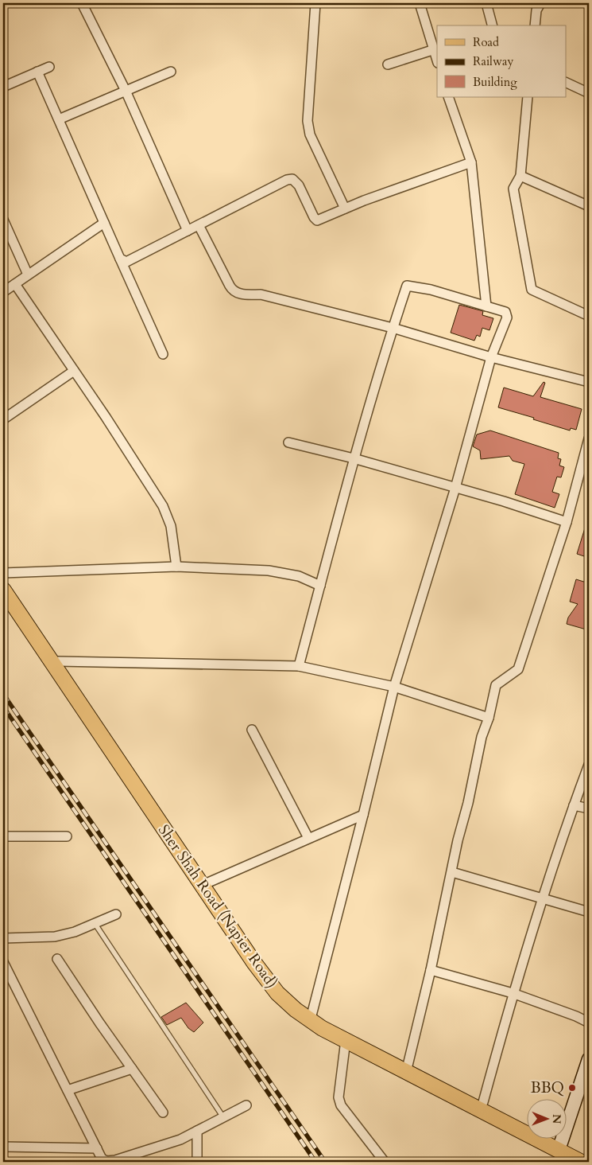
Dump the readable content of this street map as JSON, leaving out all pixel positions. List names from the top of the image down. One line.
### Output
{"streets":{"main road":["Sher Shah Road (Napier Road)"]},"places":["BBQ"],"legend":["Road","Railway","Building"],"north":"right"}
